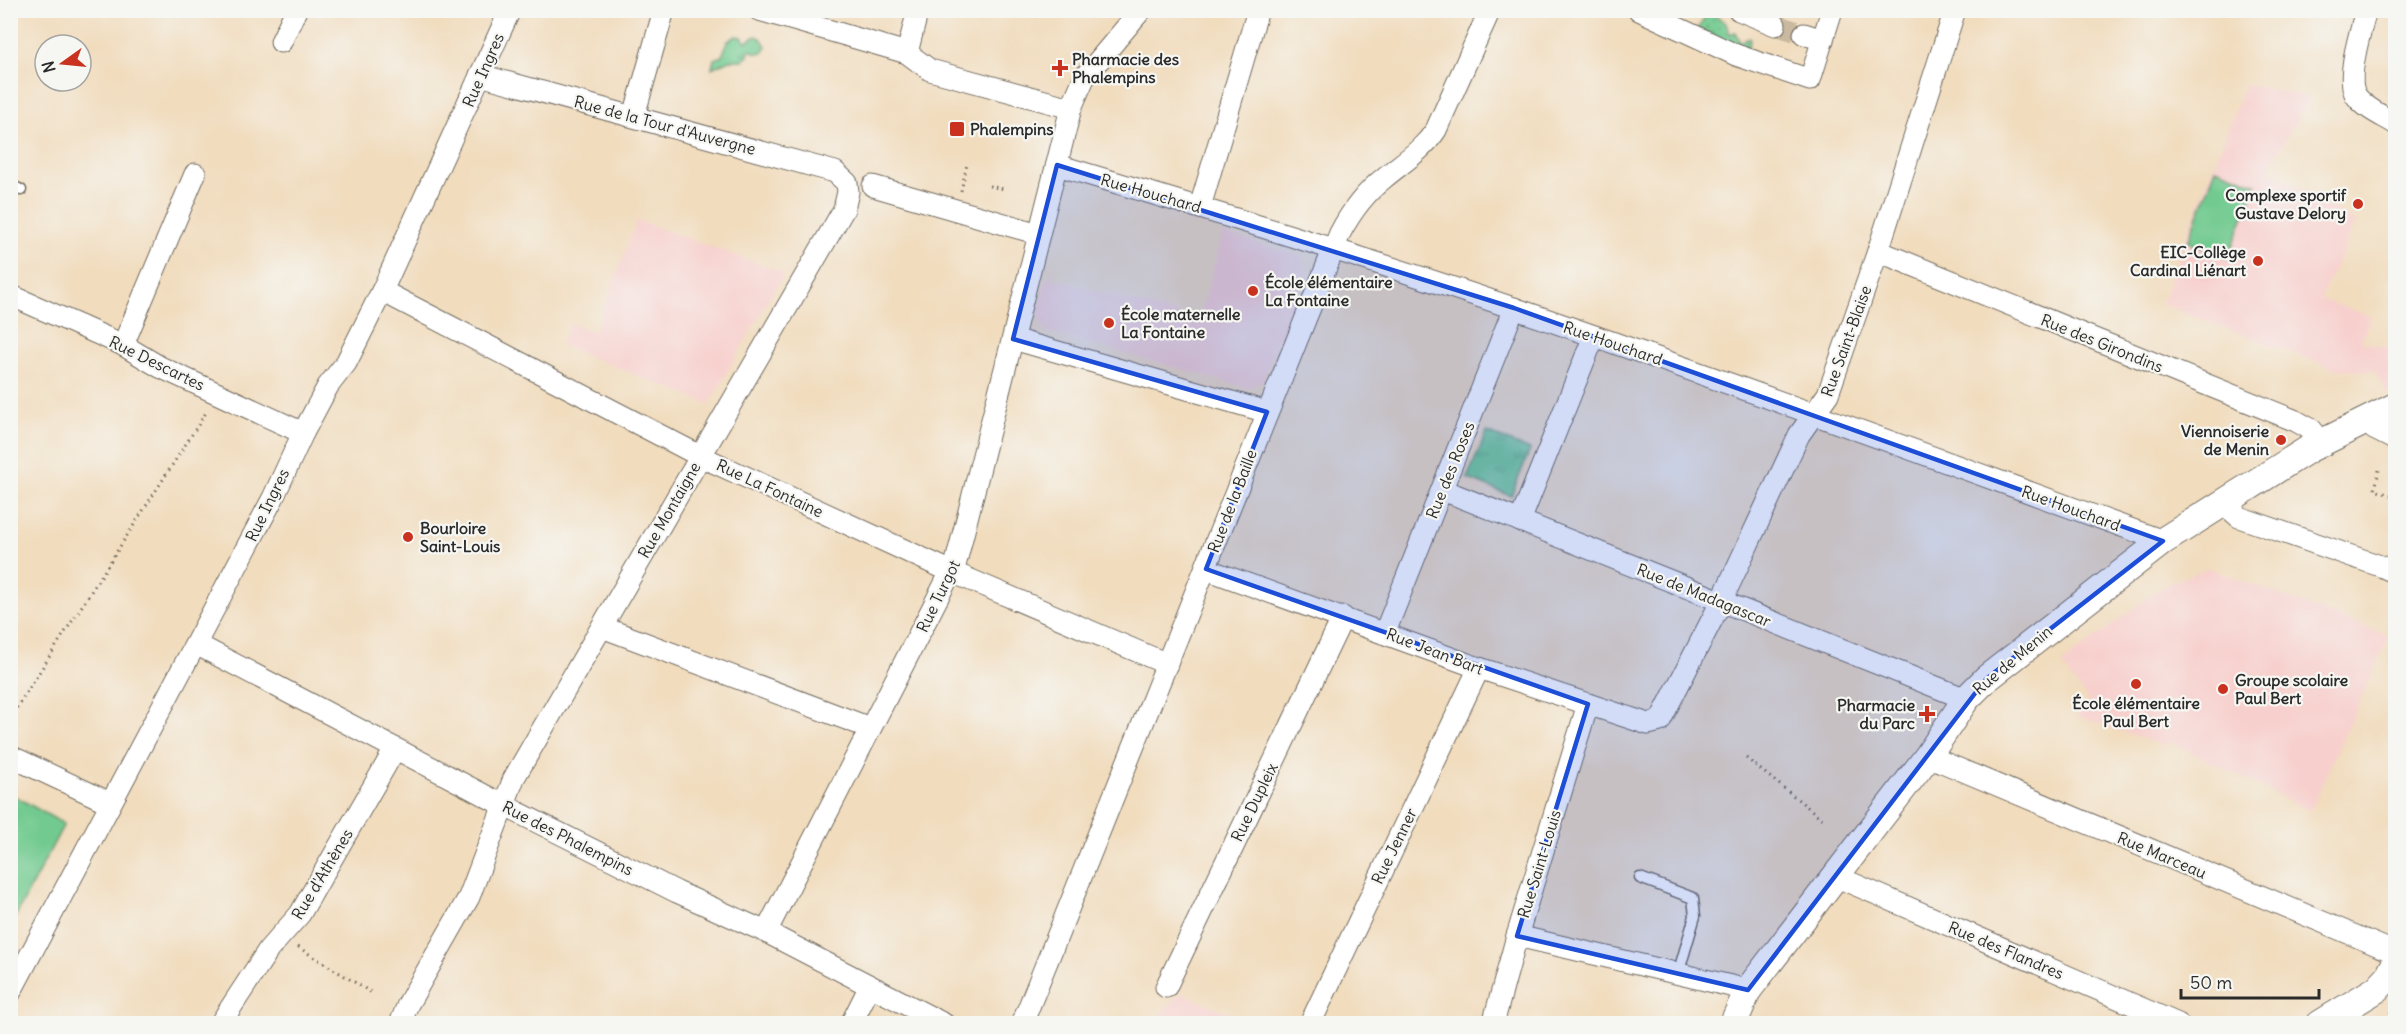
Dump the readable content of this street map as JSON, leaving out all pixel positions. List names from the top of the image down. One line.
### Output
{"streets":{"street":["Rue Ingres","Rue de la Tour d'Auvergne","Rue Houchard","Rue Saint-Blaise","Rue des Girondins","Rue Descartes","Rue des Roses","Rue La Fontaine","Rue de la Baille","Rue Montaigne","Rue de Madagascar","Rue Turgot","Rue Jean Bart","Rue de Menin","Rue Dupleix","Rue des Phalempins","Rue Jenner","Rue Marceau","Rue Saint-Louis","Rue d'Athènes","Rue des Flandres"]},"crossings":[["Rue Ingres","Rue de la Tour d'Auvergne"],["Rue Ingres","Rue Descartes"],["Rue Ingres","Rue La Fontaine"],["Rue Ingres","Rue des Phalempins"],["Rue de la Tour d'Auvergne","Rue Montaigne"],["Rue Houchard","Rue Saint-Blaise"],["Rue Houchard","Rue des Roses"],["Rue Houchard","Rue de la Baille"],["Rue Houchard","Rue Turgot"],["Rue Houchard","Rue de Menin"],["Rue Saint-Blaise","Rue des Girondins"],["Rue Saint-Blaise","Rue de Madagascar"],["Rue Saint-Blaise","Rue Jean Bart"],["Rue des Girondins","Rue de Menin"],["Rue des Roses","Rue de Madagascar"],["Rue des Roses","Rue Jean Bart"],["Rue La Fontaine","Rue de la Baille"],["Rue La Fontaine","Rue Montaigne"],["Rue La Fontaine","Rue Turgot"],["Rue de la Baille","Rue Jean Bart"],["Rue Montaigne","Rue des Phalempins"],["Rue de Madagascar","Rue de Menin"],["Rue Turgot","Rue des Phalempins"],["Rue Jean Bart","Rue Dupleix"],["Rue Jean Bart","Rue Jenner"],["Rue Jean Bart","Rue Saint-Louis"],["Rue de Menin","Rue Marceau"],["Rue de Menin","Rue des Flandres"],["Rue des Phalempins","Rue d'Athènes"]],"places":{"health":["Pharmacie des Phalempins","Pharmacie du Parc"],"transit":["Phalempins"],"other":["Complexe sportif Gustave Delory","EIC-Collège Cardinal Liénart","École élémentaire La Fontaine","École maternelle La Fontaine","Viennoiserie de Menin","Bourloire Saint-Louis","École élémentaire Paul Bert","Groupe scolaire Paul Bert"]},"scale_bar":"50 m","north":"left"}
